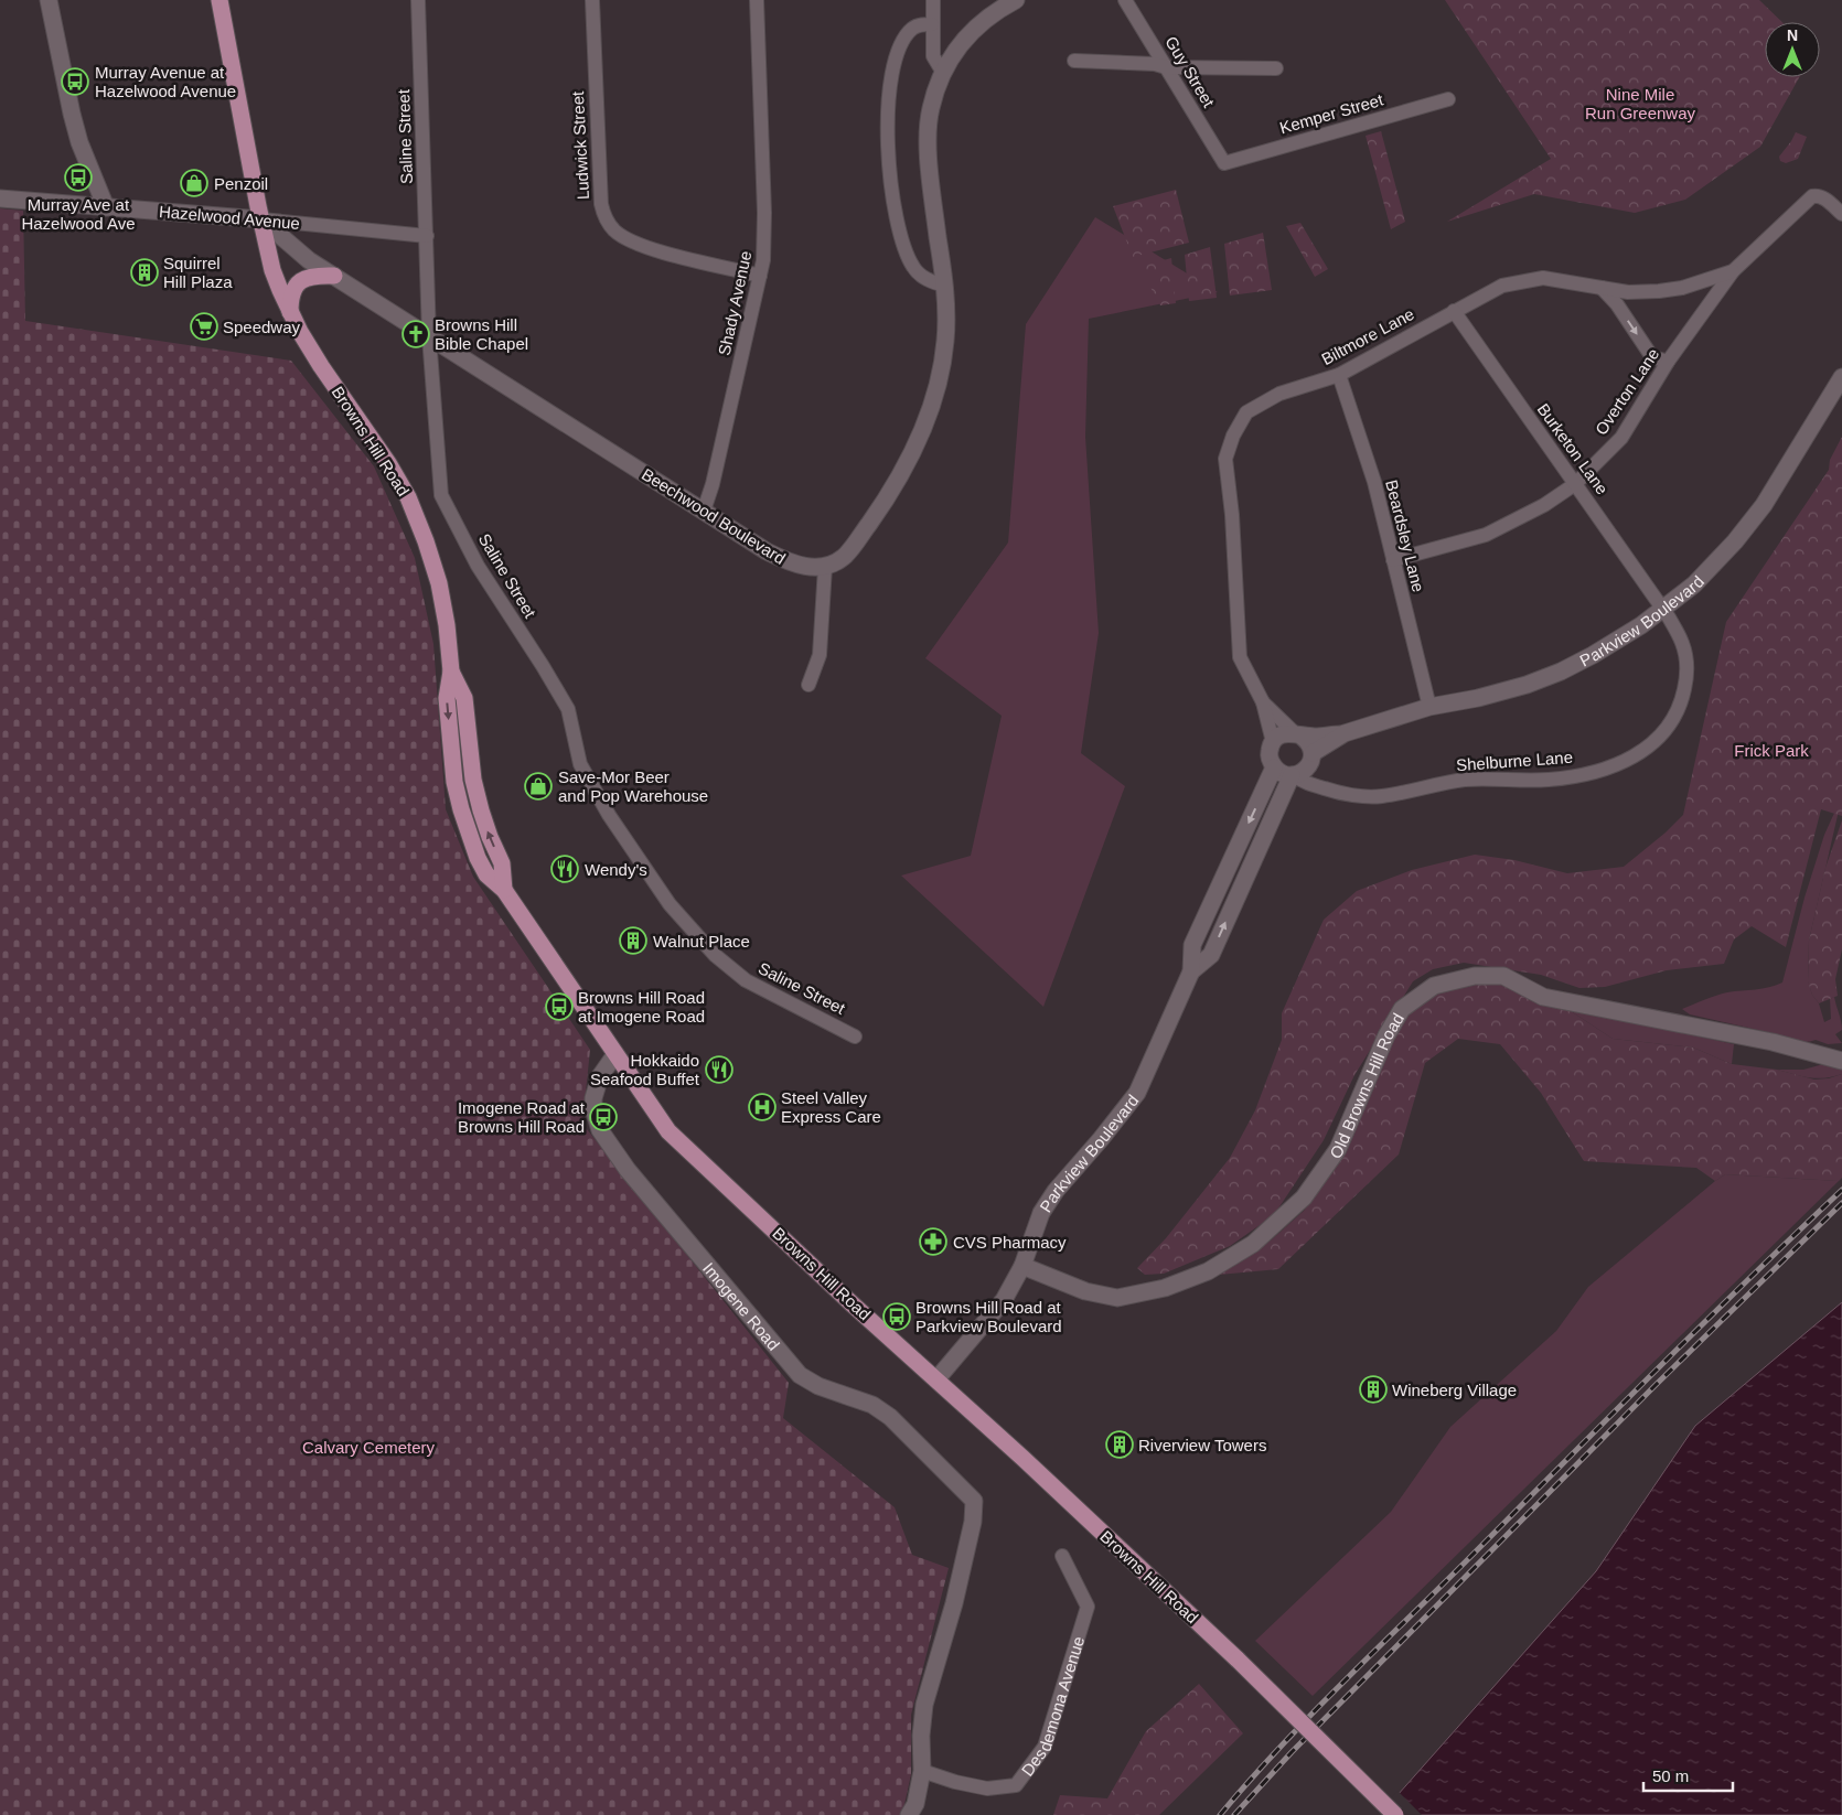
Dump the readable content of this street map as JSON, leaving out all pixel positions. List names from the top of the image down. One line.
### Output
{"streets":{"main road":["Browns Hill Road"],"street":["Guy Street","Kemper Street","Saline Street","Ludwick Street","Hazelwood Avenue","Shady Avenue","Biltmore Lane","Overton Lane","Burketon Lane","Beechwood Boulevard","Beardsley Lane","Parkview Boulevard","Shelburne Lane","Old Browns Hill Road","Imogene Road","Desdemona Avenue"]},"crossings":[["Guy Street","Kemper Street"],["Saline Street","Hazelwood Avenue"],["Saline Street","Beechwood Boulevard"],["Ludwick Street","Shady Avenue"],["Hazelwood Avenue","Browns Hill Road"],["Hazelwood Avenue","Beechwood Boulevard"],["Shady Avenue","Beechwood Boulevard"],["Biltmore Lane","Overton Lane"],["Biltmore Lane","Burketon Lane"],["Biltmore Lane","Beardsley Lane"],["Overton Lane","Burketon Lane"],["Overton Lane","Beardsley Lane"],["Browns Hill Road","Beechwood Boulevard"],["Browns Hill Road","Parkview Boulevard"],["Browns Hill Road","Imogene Road"],["Burketon Lane","Parkview Boulevard"],["Burketon Lane","Shelburne Lane"],["Beardsley Lane","Parkview Boulevard"],["Parkview Boulevard","Shelburne Lane"],["Parkview Boulevard","Old Browns Hill Road"],["Imogene Road","Desdemona Avenue"]],"parks":["Nine Mile Run Greenway","Frick Park","Calvary Cemetery"],"places":{"bus stop":["Murray Avenue at Hazelwood Avenue","Murray Ave at Hazelwood Ave","Browns Hill Road at Imogene Road","Imogene Road at Browns Hill Road","Browns Hill Road at Parkview Boulevard"],"shop":["Penzoil","Save-Mor Beer and Pop Warehouse"],"building":["Squirrel Hill Plaza","Walnut Place","Wineberg Village","Riverview Towers"],"supermarket":["Speedway"],"church":["Browns Hill Bible Chapel"],"restaurant":["Wendy's","Hokkaido Seafood Buffet"],"hospital":["Steel Valley Express Care"],"pharmacy":["CVS Pharmacy"]},"scale_bar":"50 m","north":"top"}
